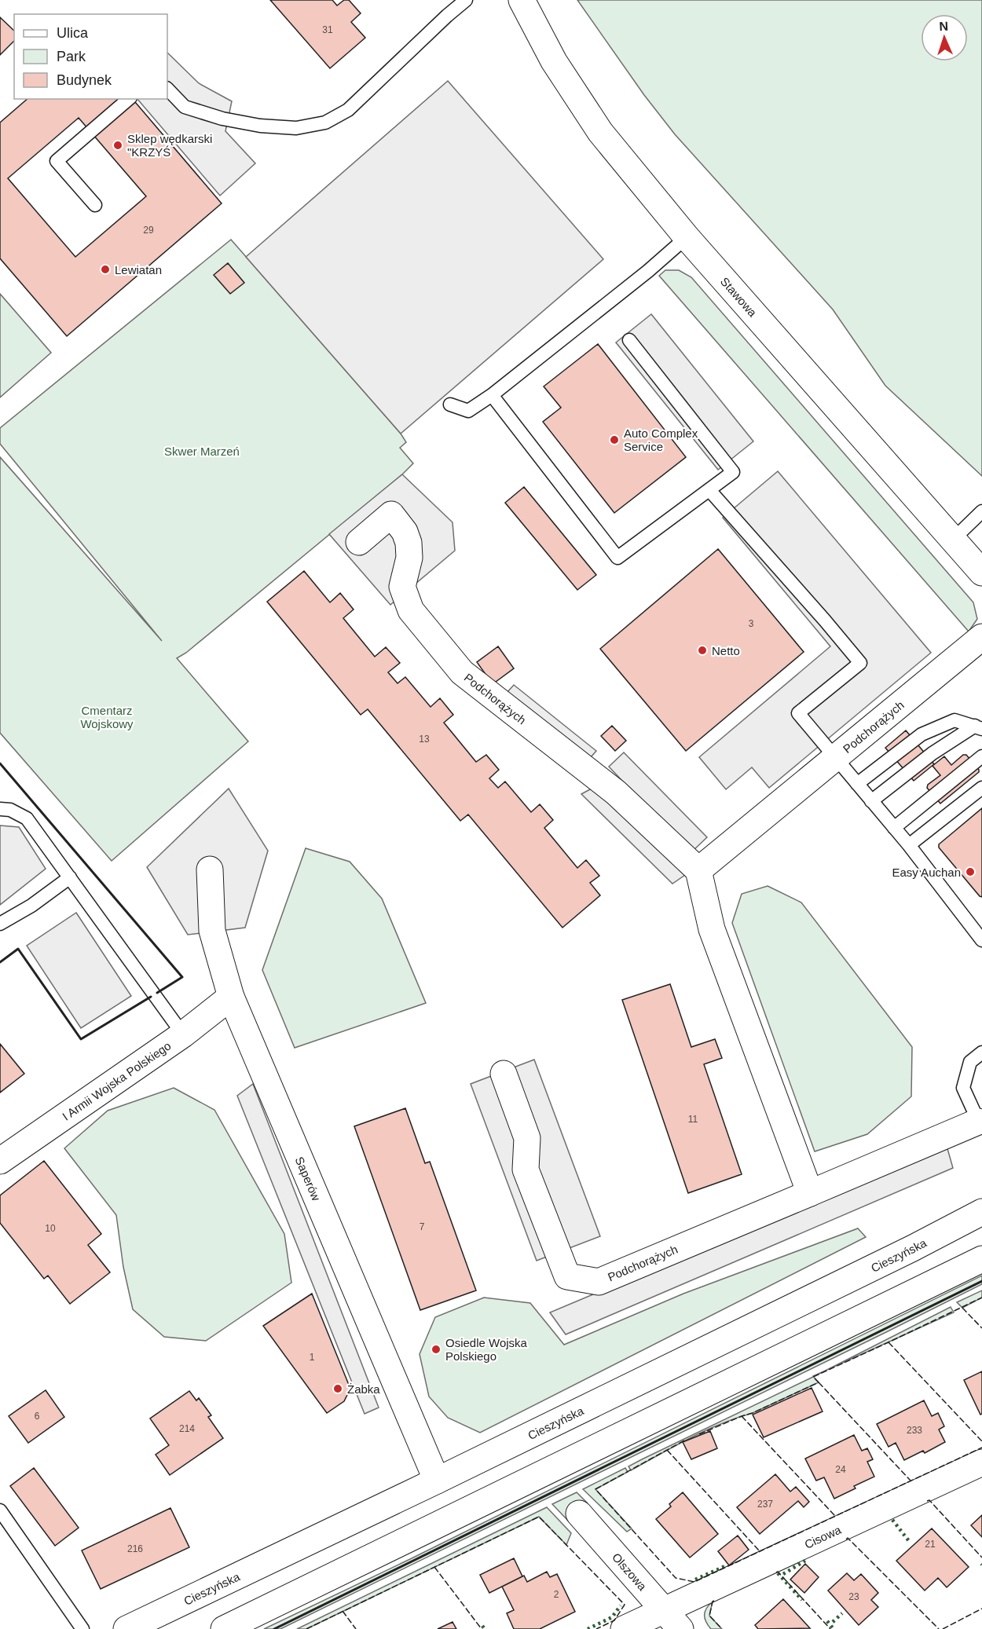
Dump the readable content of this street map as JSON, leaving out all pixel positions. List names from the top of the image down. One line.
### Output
{"streets":{"street":["Stawowa","Podchorążych","I Armii Wojska Polskiego","Saperów","Cieszyńska","Cisowa","Olszowa"]},"crossings":[["I Armii Wojska Polskiego","Saperów"],["Saperów","Cieszyńska"],["Cisowa","Olszowa"]],"parks":["Skwer Marzeń","Cmentarz Wojskowy"],"places":["Sklep wędkarski \"KRZYŚ","Lewiatan","Auto Complex Service","Netto","Easy Auchan","Osiedle Wojska Polskiego","Żabka"],"house_numbers":["31","29","3","13","11","7","10","1","6","214","233","24","237","21","216","2","23"],"legend":["Ulica","Park","Budynek"],"north":"top"}
